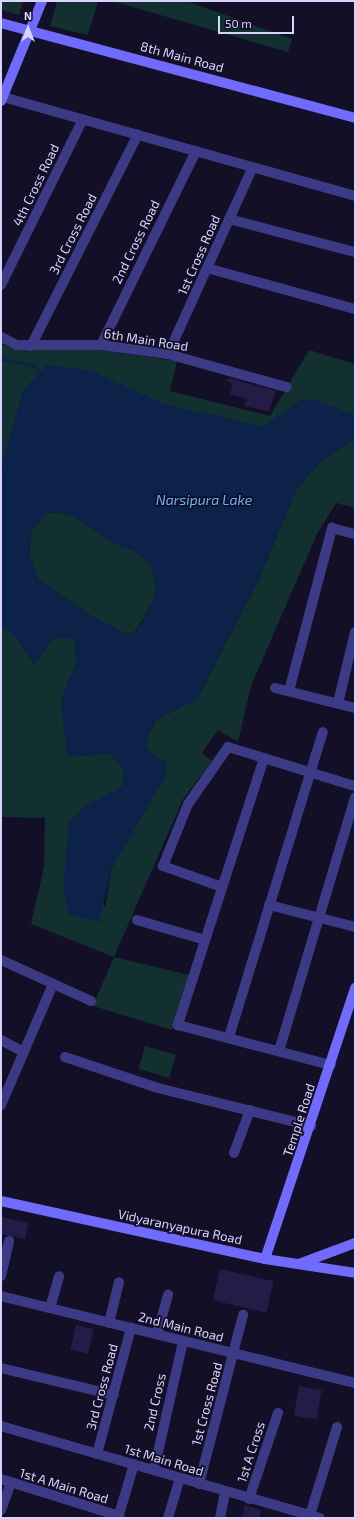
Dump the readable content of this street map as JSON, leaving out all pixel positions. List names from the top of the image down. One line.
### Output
{"streets":{"street":["8th Main Road","4th Cross Road","3rd Cross Road","2nd Cross Road","1st Cross Road","6th Main Road","Temple Road","Vidyaranyapura Road","2nd Main Road","2nd Cross","1st A Cross","1st Main Road","1st A Main Road"]},"crossings":[["3rd Cross Road","6th Main Road"],["3rd Cross Road","2nd Main Road"],["3rd Cross Road","1st Main Road"],["2nd Cross Road","6th Main Road"],["1st Cross Road","6th Main Road"],["1st Cross Road","2nd Main Road"],["1st Cross Road","1st Main Road"],["Temple Road","Vidyaranyapura Road"],["2nd Main Road","2nd Cross"],["2nd Cross","1st Main Road"],["1st A Cross","1st Main Road"]],"water":["Narsipura Lake"],"scale_bar":"50 m","north":"top"}
